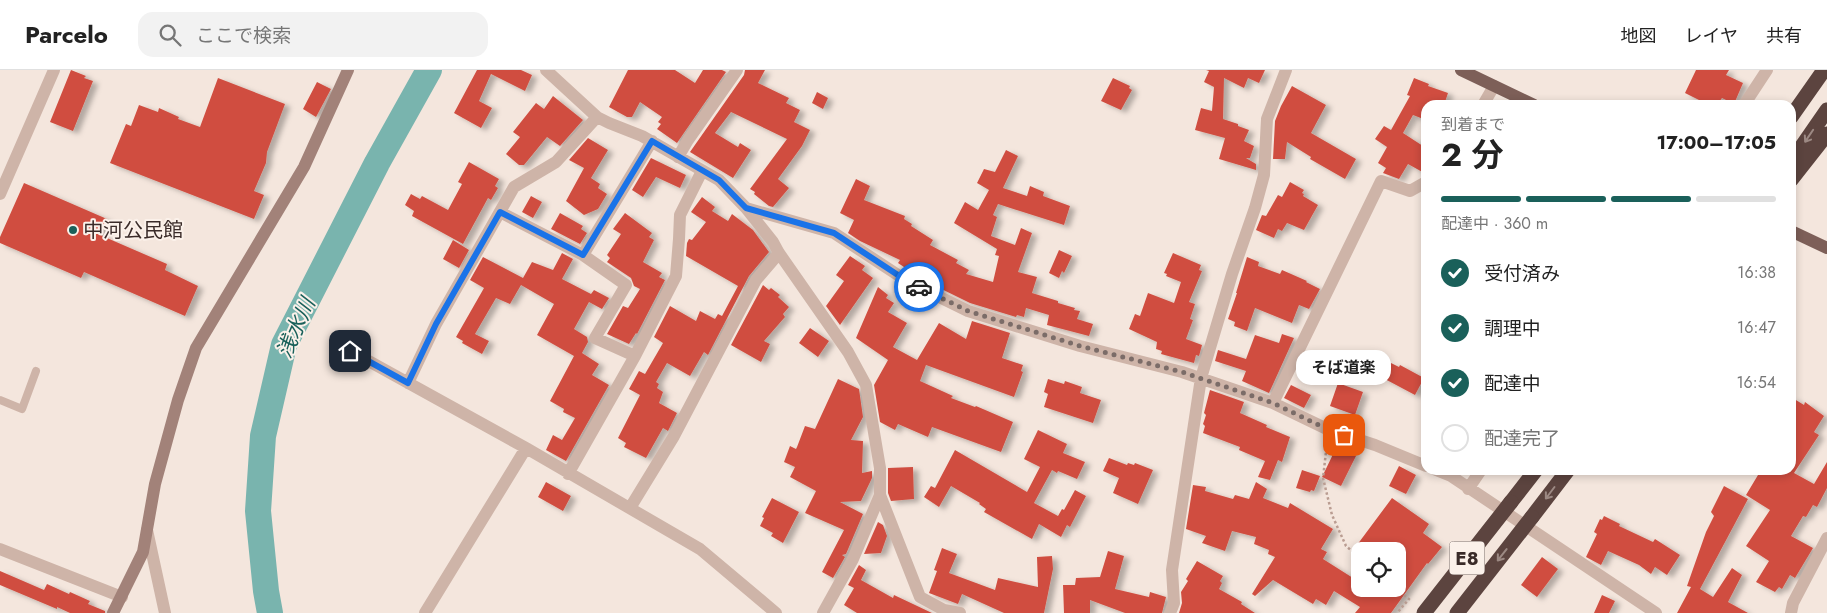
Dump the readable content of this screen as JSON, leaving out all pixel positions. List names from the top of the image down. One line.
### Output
{"streets":{"highway":["E8"]},"water":["浅水川"],"places":["中河公民館","そば道楽"],"page":{"header":"Parcelo","search":"ここで検索","nav":["地図","レイヤ","共有"],"heading":["2 分","到着まで","17:00–17:05"],"bar":"配達中 · 360 m","list":[["受付済み","16:38"],["調理中","16:47"],["配達中","16:54"],"配達完了"],"bubble":"そば道楽"}}
